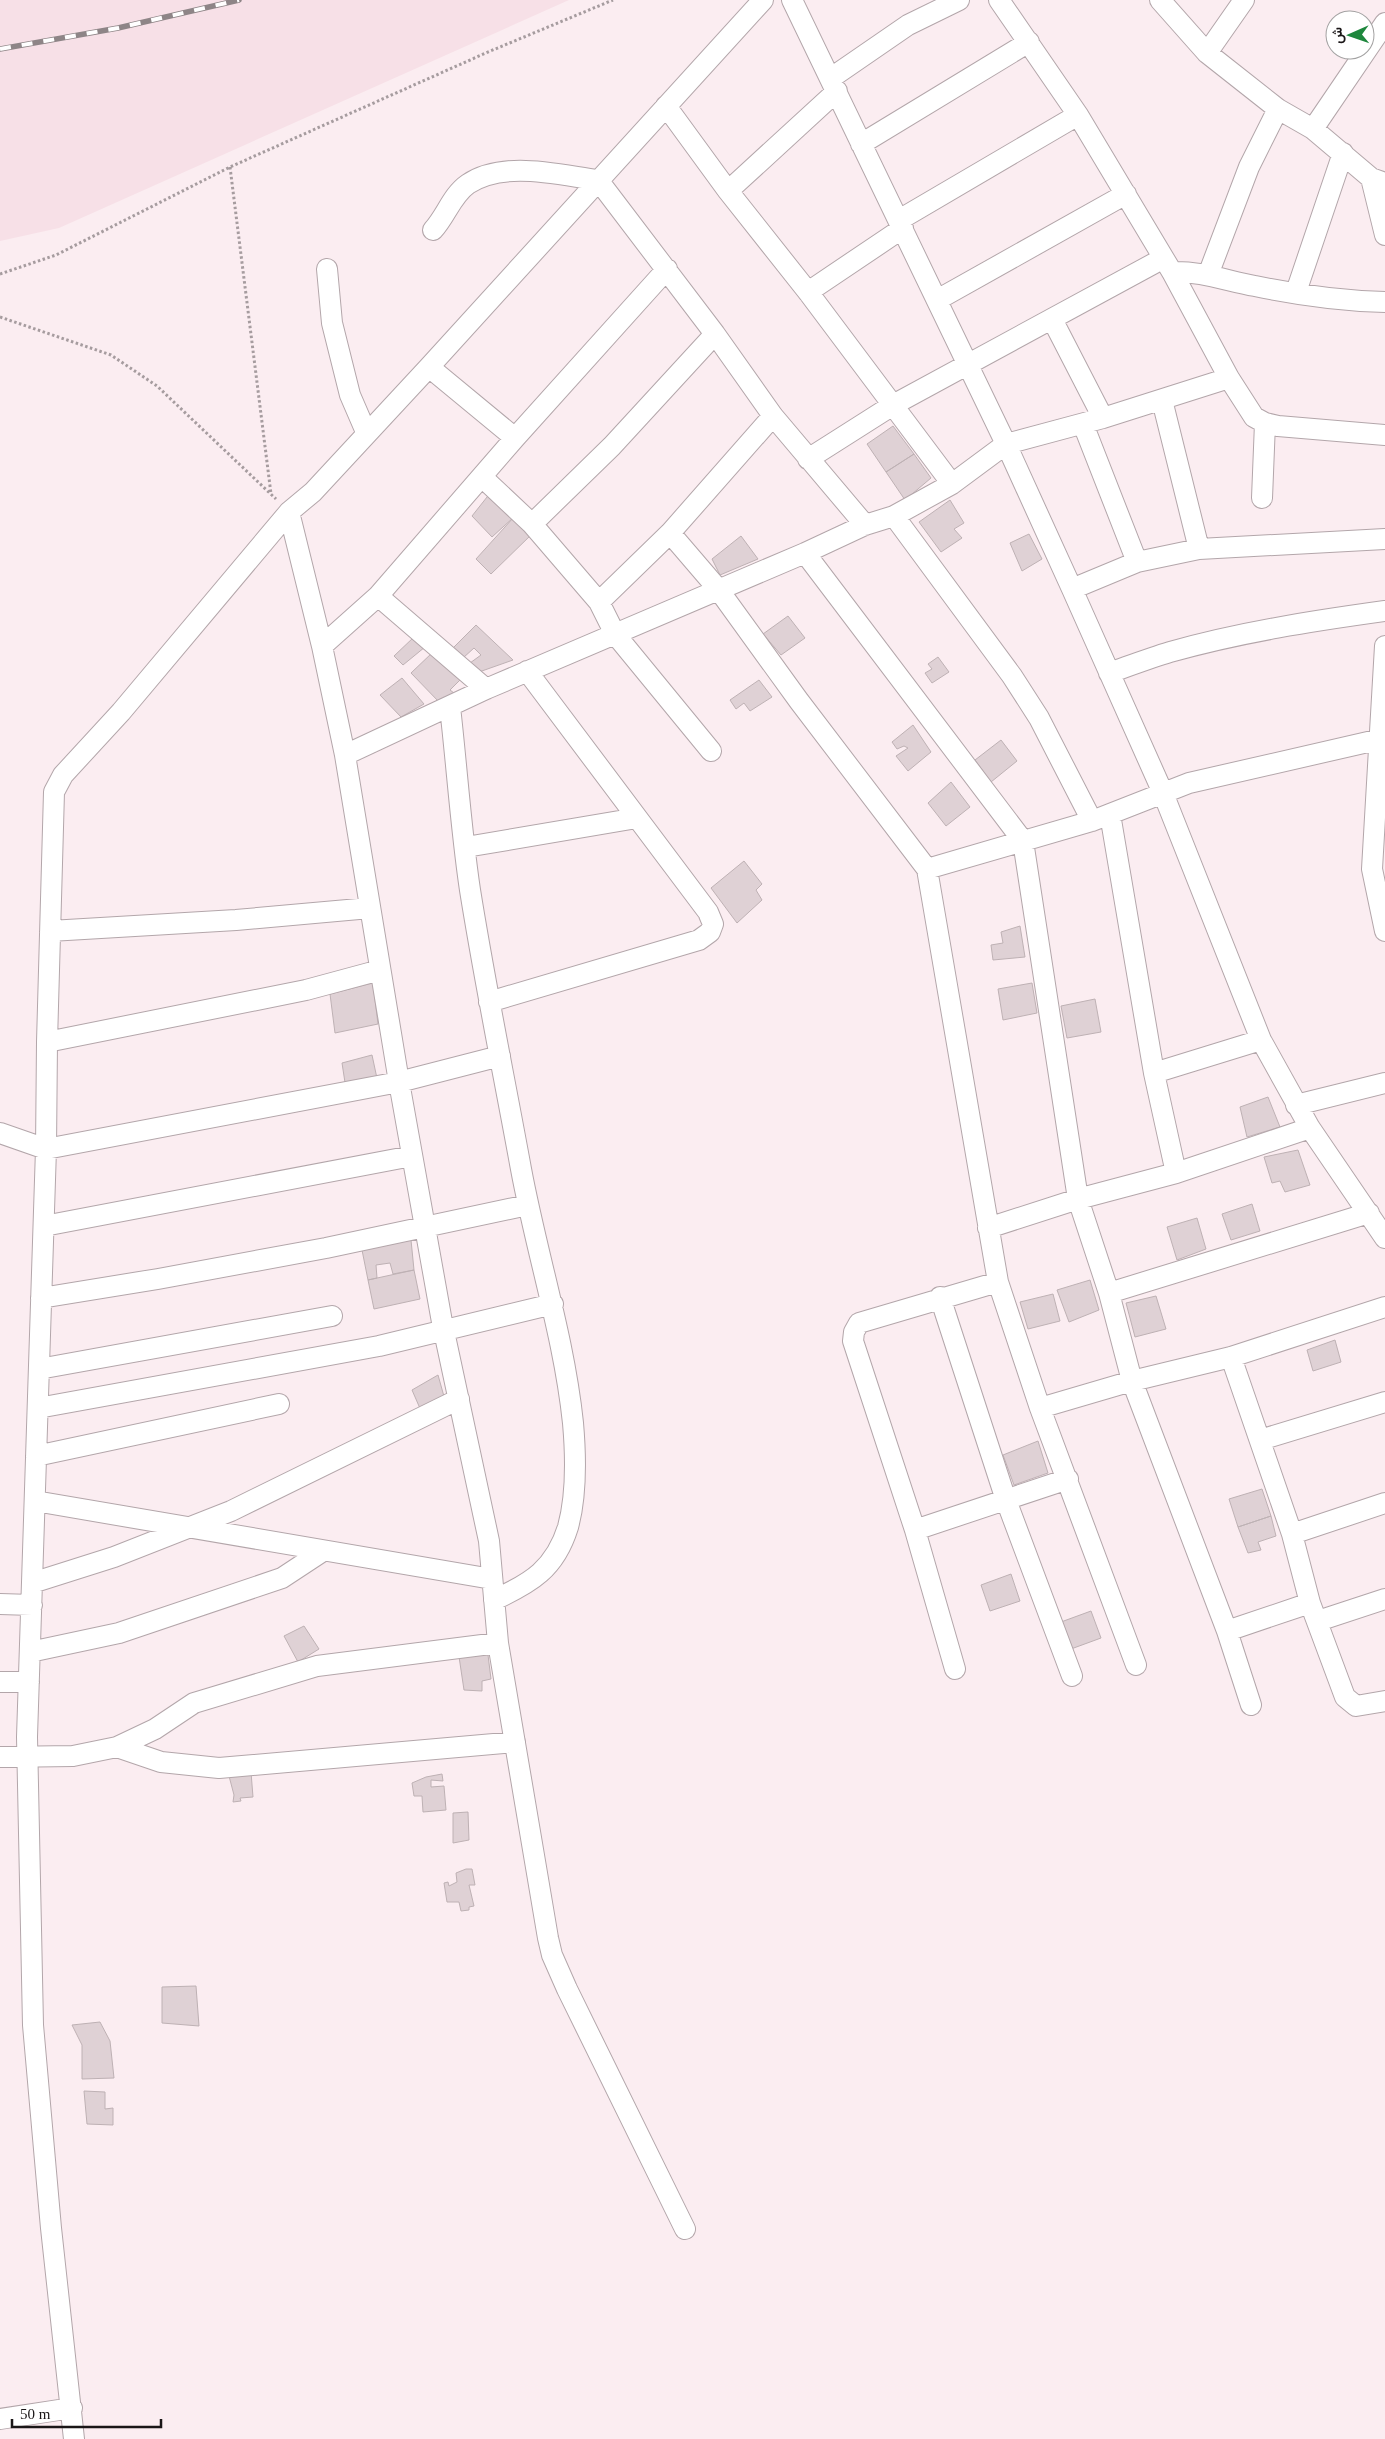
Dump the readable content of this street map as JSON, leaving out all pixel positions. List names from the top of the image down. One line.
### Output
{"scale_bar":"50 m","north":"left"}
